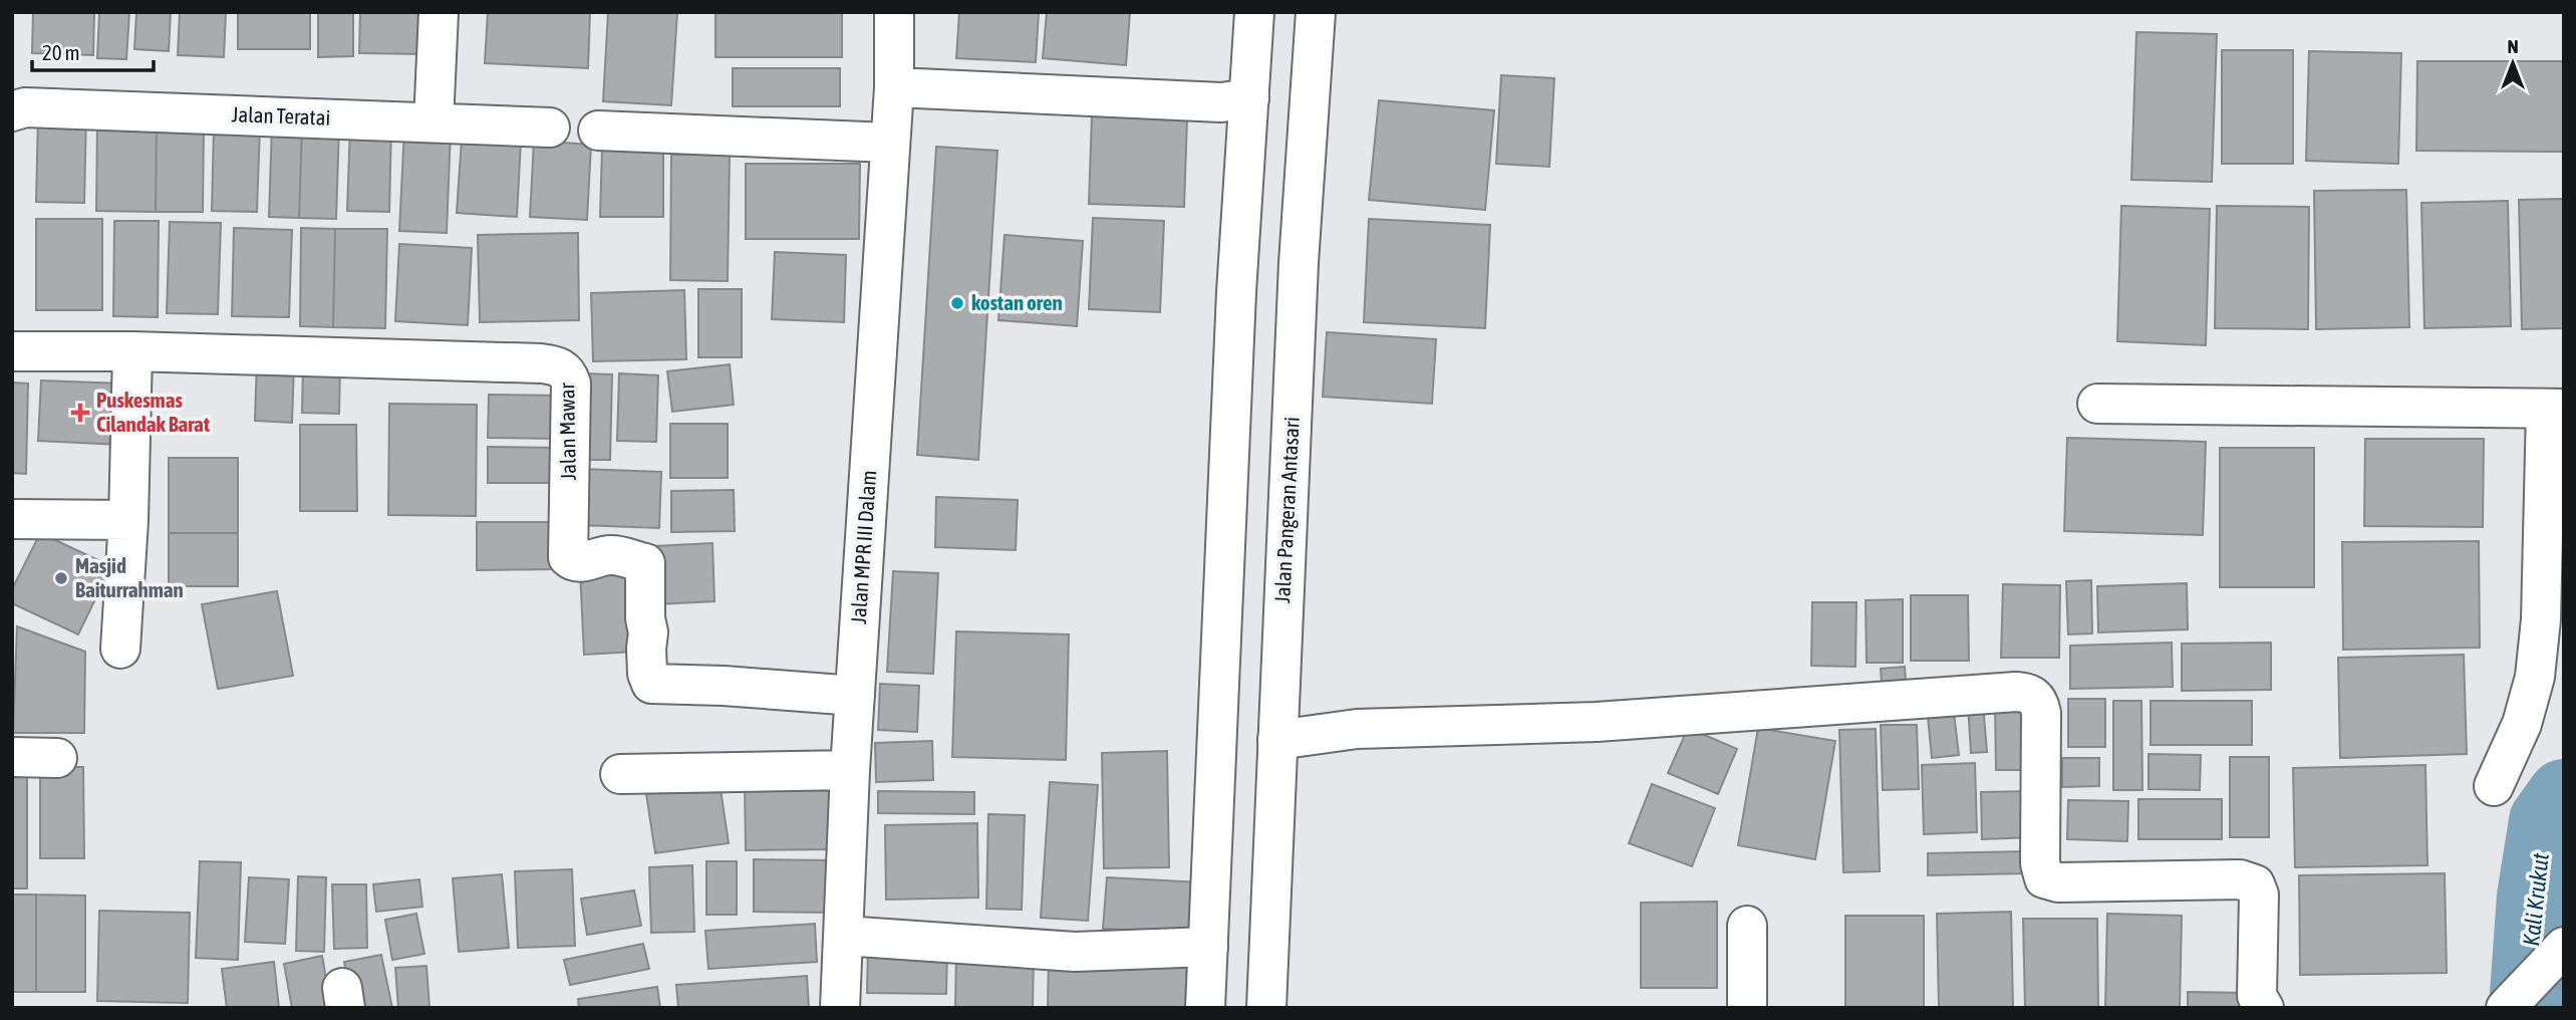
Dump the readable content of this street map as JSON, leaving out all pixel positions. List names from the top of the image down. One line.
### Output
{"streets":{"street":["Jalan Teratai","Jalan Mawar","Jalan Pangeran Antasari","Jalan MPR III Dalam"]},"crossings":[["Jalan Mawar","Jalan MPR III Dalam"]],"water":["Kali Krukut"],"places":{"other":["kostan oren","Masjid Baiturrahman"],"health":["Puskesmas Cilandak Barat"]},"scale_bar":"20 m","north":"top"}
